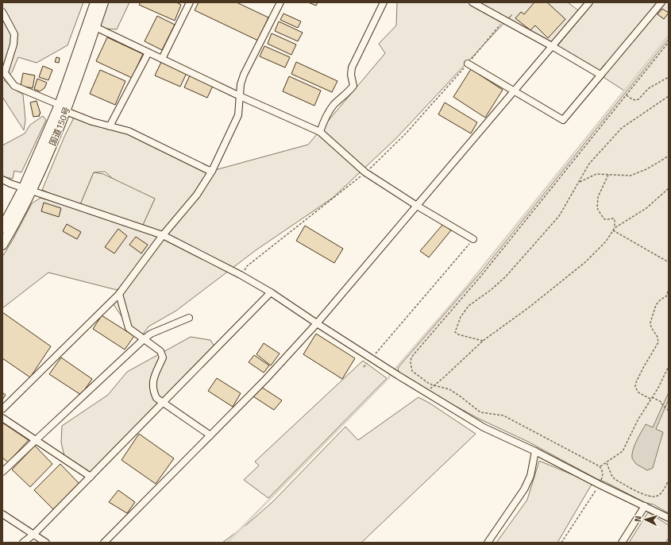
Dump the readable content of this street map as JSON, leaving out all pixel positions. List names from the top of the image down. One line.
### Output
{"streets":{"highway":["国道150号"]},"north":"left"}
